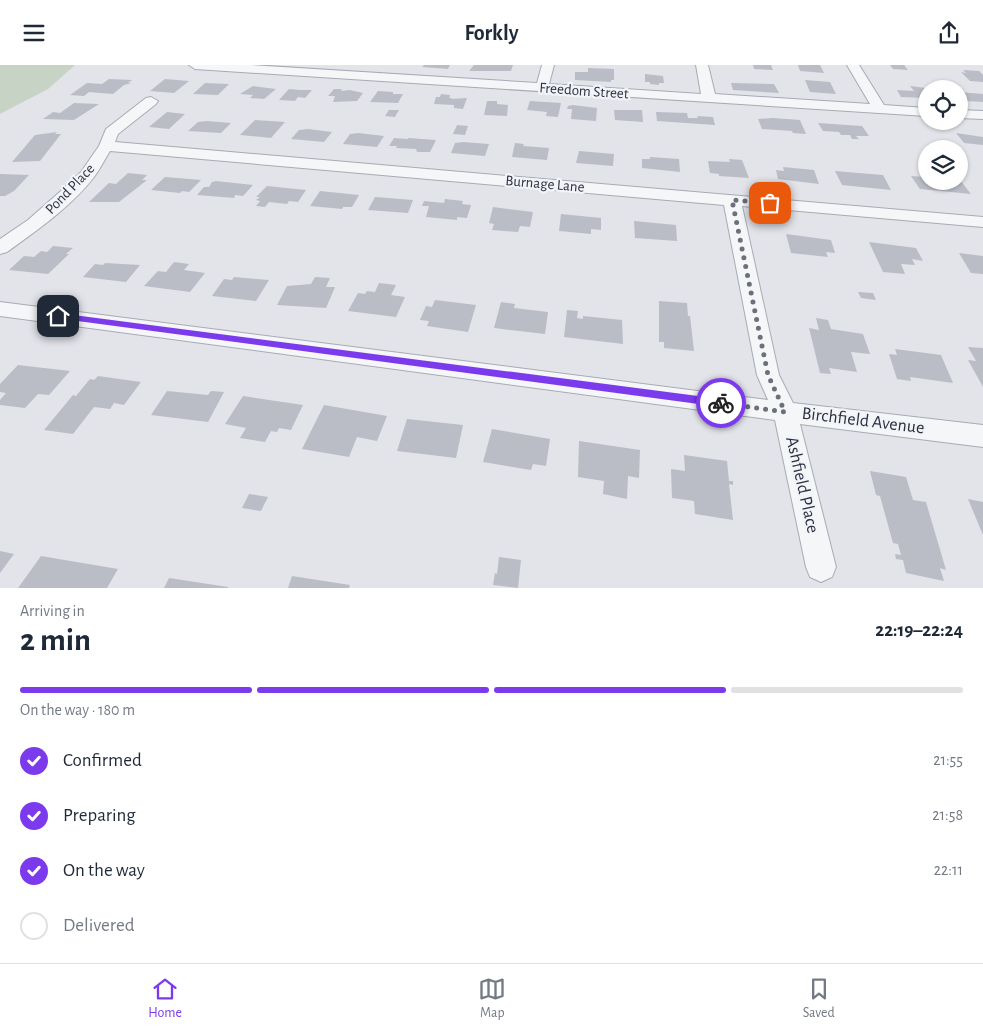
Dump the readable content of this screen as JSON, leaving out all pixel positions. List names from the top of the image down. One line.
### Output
{"streets":{"street":["Freedom Street","Burnage Lane","Pond Place","Birchfield Avenue","Ashfield Place"]},"crossings":[["Burnage Lane","Pond Place"],["Burnage Lane","Ashfield Place"],["Birchfield Avenue","Ashfield Place"]],"page":{"header":"Forkly","heading":["2 min","Arriving in","22:19–22:24"],"bar":"On the way · 180 m","list":[["Confirmed","21:55"],["Preparing","21:58"],["On the way","22:11"],"Delivered"],"tabs":["Home","Map","Saved"]}}
